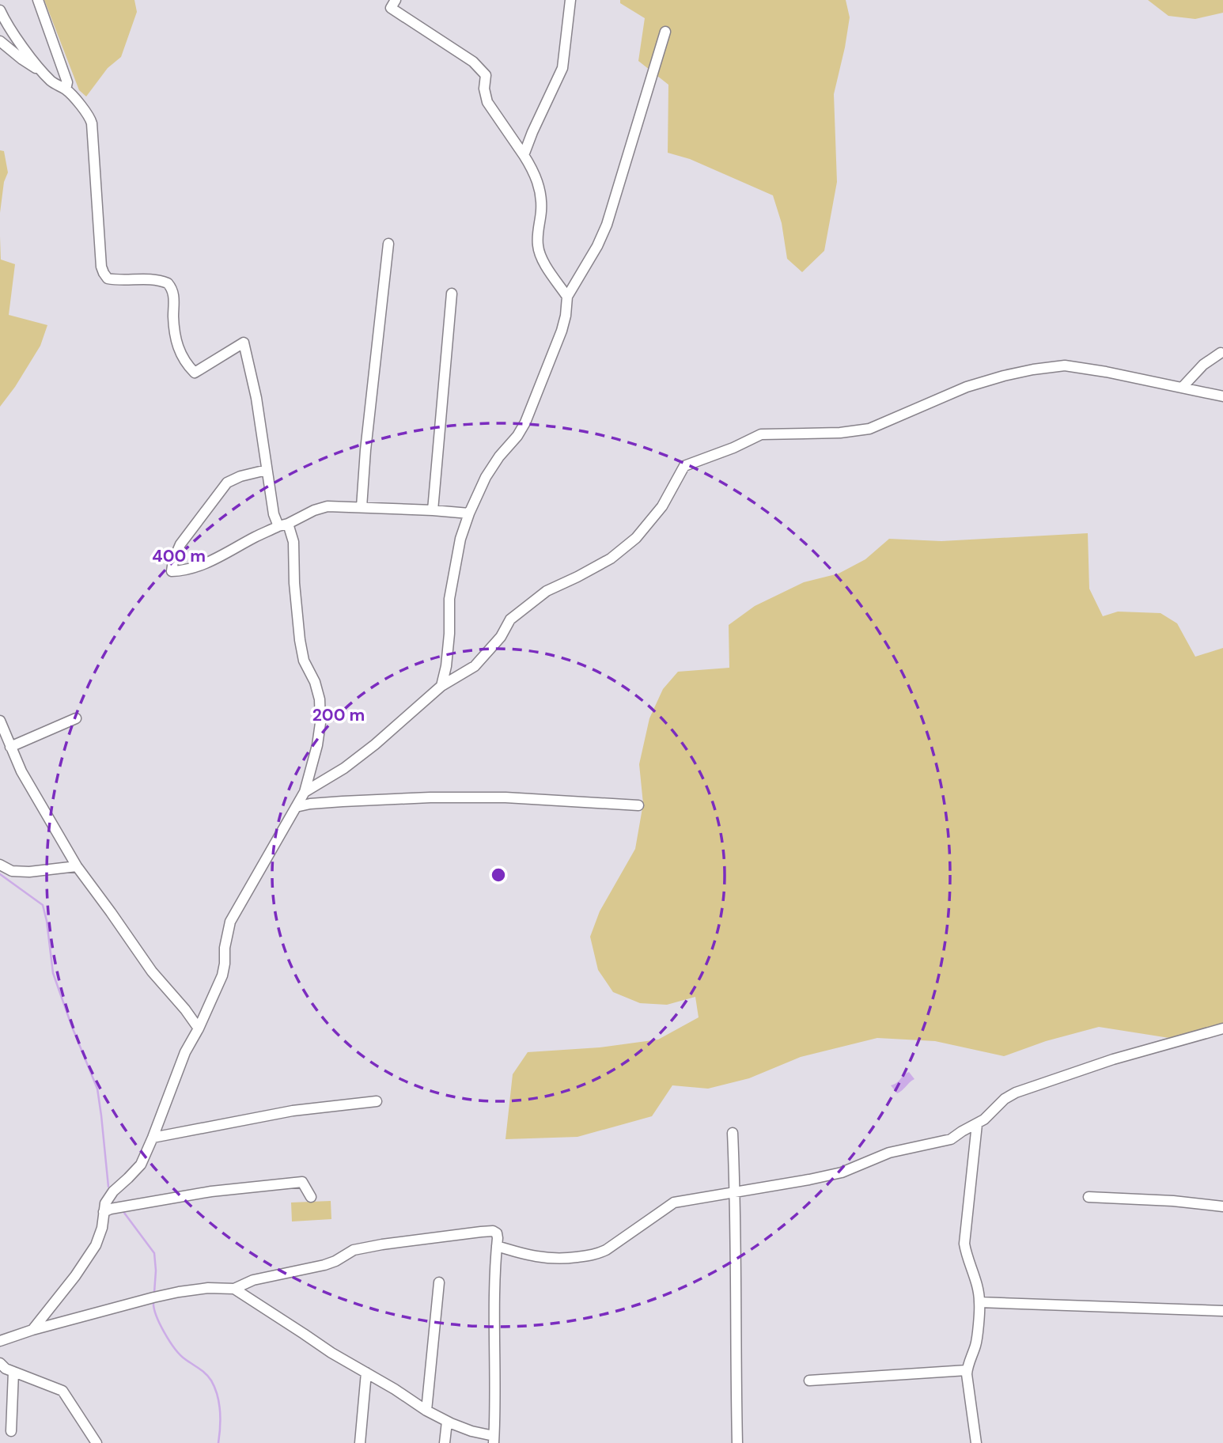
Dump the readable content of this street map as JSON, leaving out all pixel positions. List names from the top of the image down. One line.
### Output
{"rings":["400 m","200 m"]}
